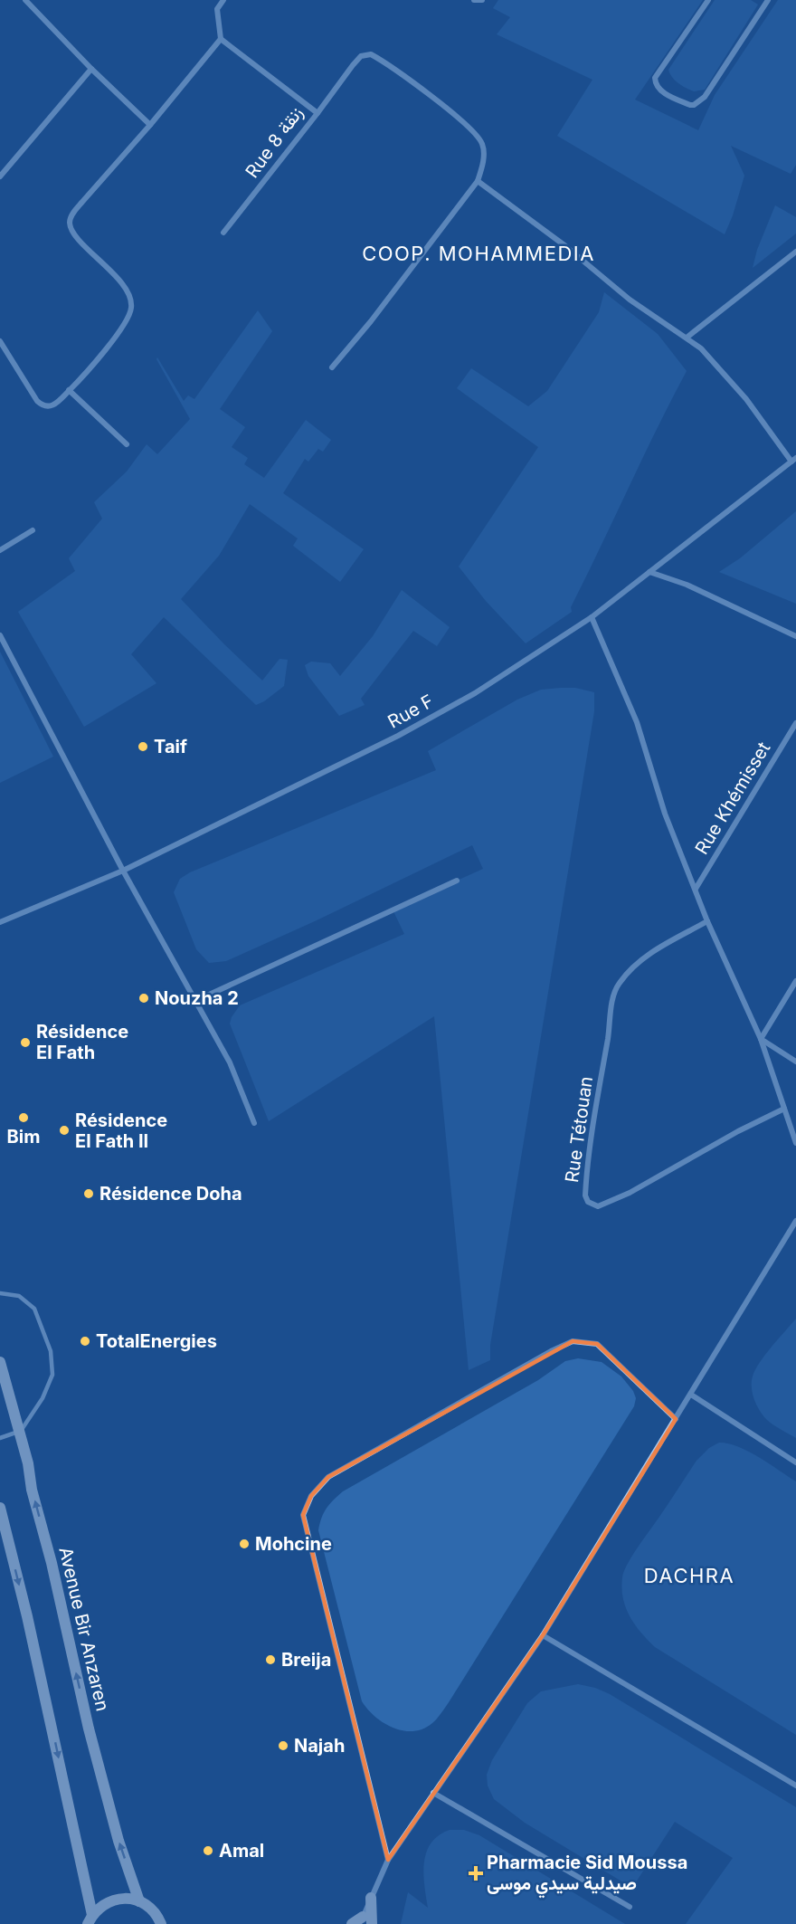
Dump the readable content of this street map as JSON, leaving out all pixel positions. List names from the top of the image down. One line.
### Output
{"streets":{"main road":["Avenue Bir Anzaren"],"street":["Rue 8 زنقة","Rue F","Rue Khémisset","Rue Tétouan"]},"districts":["COOP. MOHAMMEDIA","DACHRA"],"places":{"other":["Taif","Nouzha 2","Résidence El Fath","Bim","Résidence El Fath II","Résidence Doha","TotalEnergies","Mohcine","Breija","Najah","Amal"],"health":["Pharmacie Sid Moussa صيدلية سيدي موسى"]}}
